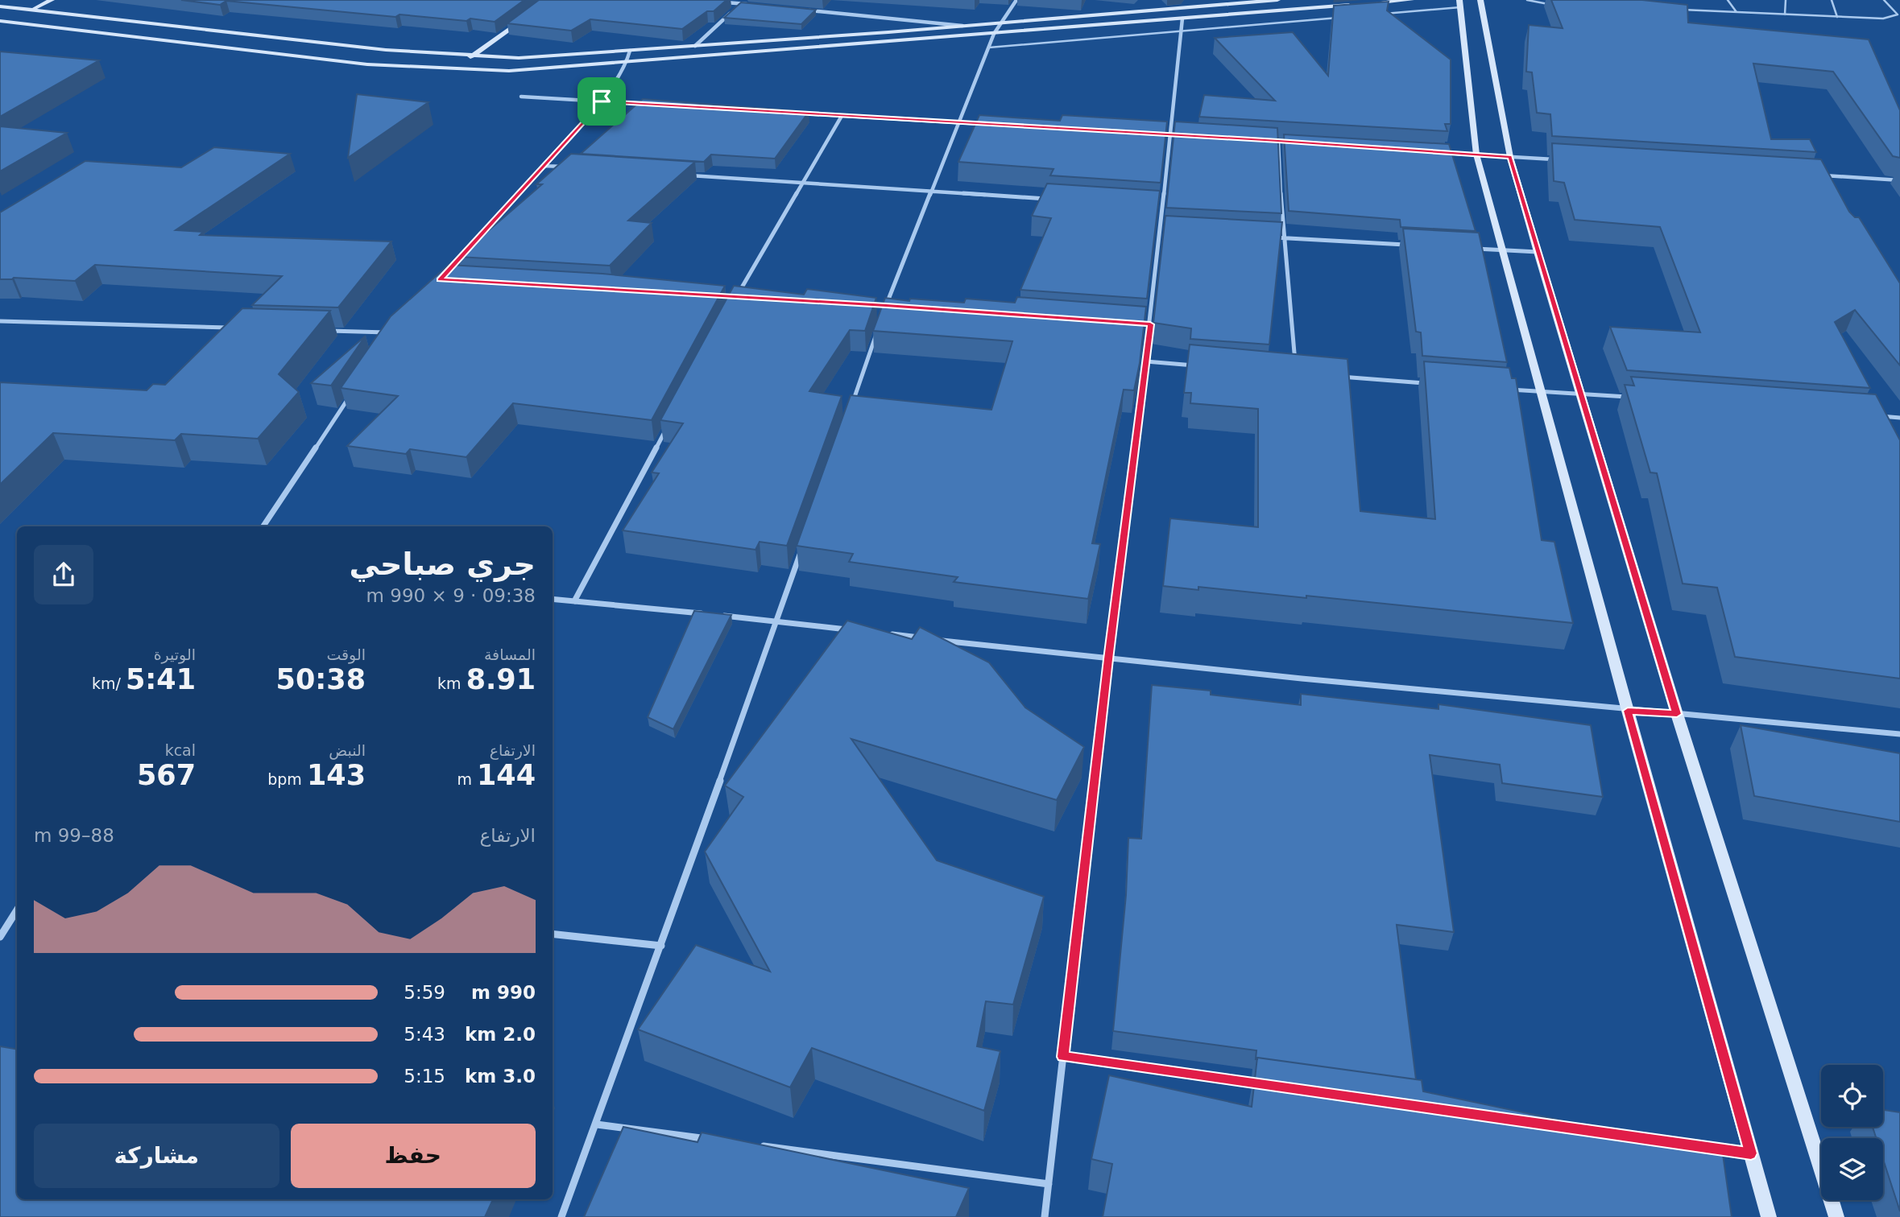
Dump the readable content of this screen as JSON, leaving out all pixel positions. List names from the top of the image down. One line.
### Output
{"page":{"heading":["جري صباحي","09:38 · 9 × 990 m"],"stats":[["المسافة","8.91 km"],["الوقت","50:38"],["الوتيرة","5:41 /km"],["الارتفاع","144 m"],["النبض","143 bpm"],["kcal","567"]],"chart":["الارتفاع","88–99 m"],"list":[{"name":"990 m","note":"5:59"},{"name":"2.0 km","note":"5:43"},{"name":"3.0 km","note":"5:15"}],"buttons":["حفظ","مشاركة"]}}
